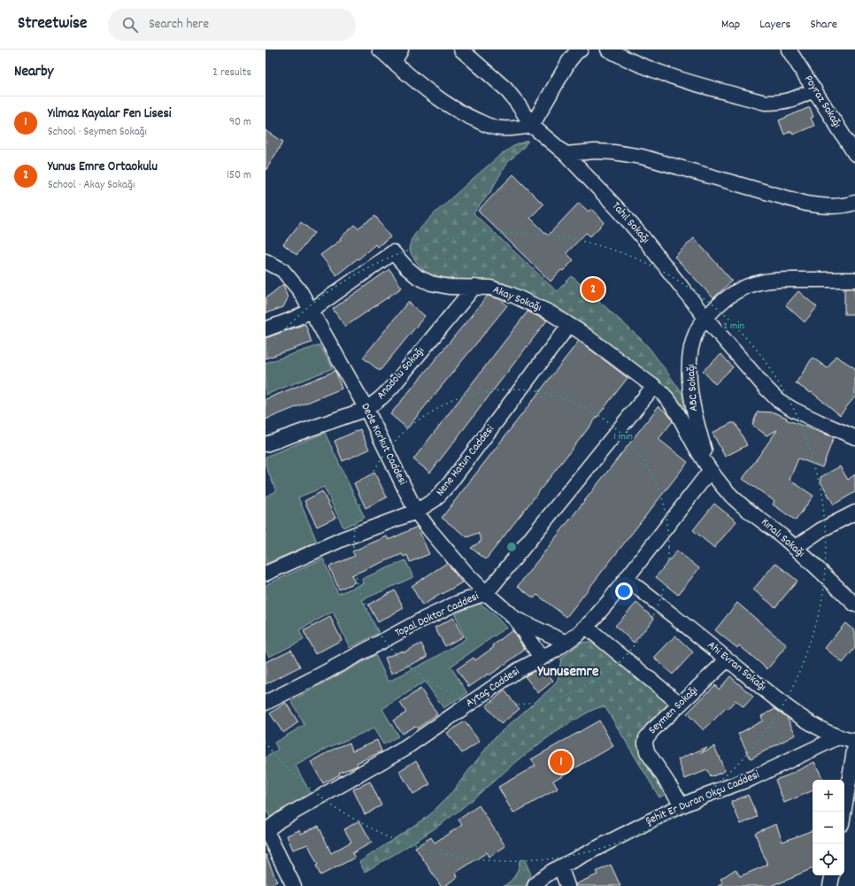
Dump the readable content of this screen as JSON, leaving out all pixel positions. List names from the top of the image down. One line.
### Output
{"streets":{"street":["Poyraz Sokağı","Tahıl Sokağı","Akay Sokağı","Anadolu Sokağı","ABC Sokağı","Dede Korkut Caddesi","Nene Hatun Caddesi","Kınalı Sokağı","Topal Doktor Caddesi","Ahi Evran Sokağı","Aytaç Caddesi","Seymen Sokağı","Şehit Er Duran Okçu Caddesi"]},"crossings":[["Tahıl Sokağı","ABC Sokağı"],["Akay Sokağı","Anadolu Sokağı"],["Akay Sokağı","ABC Sokağı"],["Akay Sokağı","Dede Korkut Caddesi"],["Akay Sokağı","Nene Hatun Caddesi"],["Akay Sokağı","Kınalı Sokağı"],["Akay Sokağı","Topal Doktor Caddesi"],["Akay Sokağı","Aytaç Caddesi"],["Anadolu Sokağı","Dede Korkut Caddesi"],["ABC Sokağı","Kınalı Sokağı"],["ABC Sokağı","Aytaç Caddesi"],["Dede Korkut Caddesi","Nene Hatun Caddesi"],["Dede Korkut Caddesi","Topal Doktor Caddesi"],["Dede Korkut Caddesi","Aytaç Caddesi"],["Kınalı Sokağı","Aytaç Caddesi"],["Ahi Evran Sokağı","Aytaç Caddesi"],["Ahi Evran Sokağı","Seymen Sokağı"],["Ahi Evran Sokağı","Şehit Er Duran Okçu Caddesi"],["Seymen Sokağı","Şehit Er Duran Okçu Caddesi"]],"districts":["Yunusemre"],"page":{"header":"Streetwise","search":"Search here","nav":["Map","Layers","Share"],"heading":["Nearby","2 results"],"list":[{"mark":"1","name":"Yılmaz Kayalar Fen Lisesi","note":"School · Seymen Sokağı","value":"90 m"},{"mark":"2","name":"Yunus Emre Ortaokulu","note":"School · Akay Sokağı","value":"150 m"}],"pins":["2","1"],"map_buttons":["+","−"]},"rings":["2 min","1 min"]}
